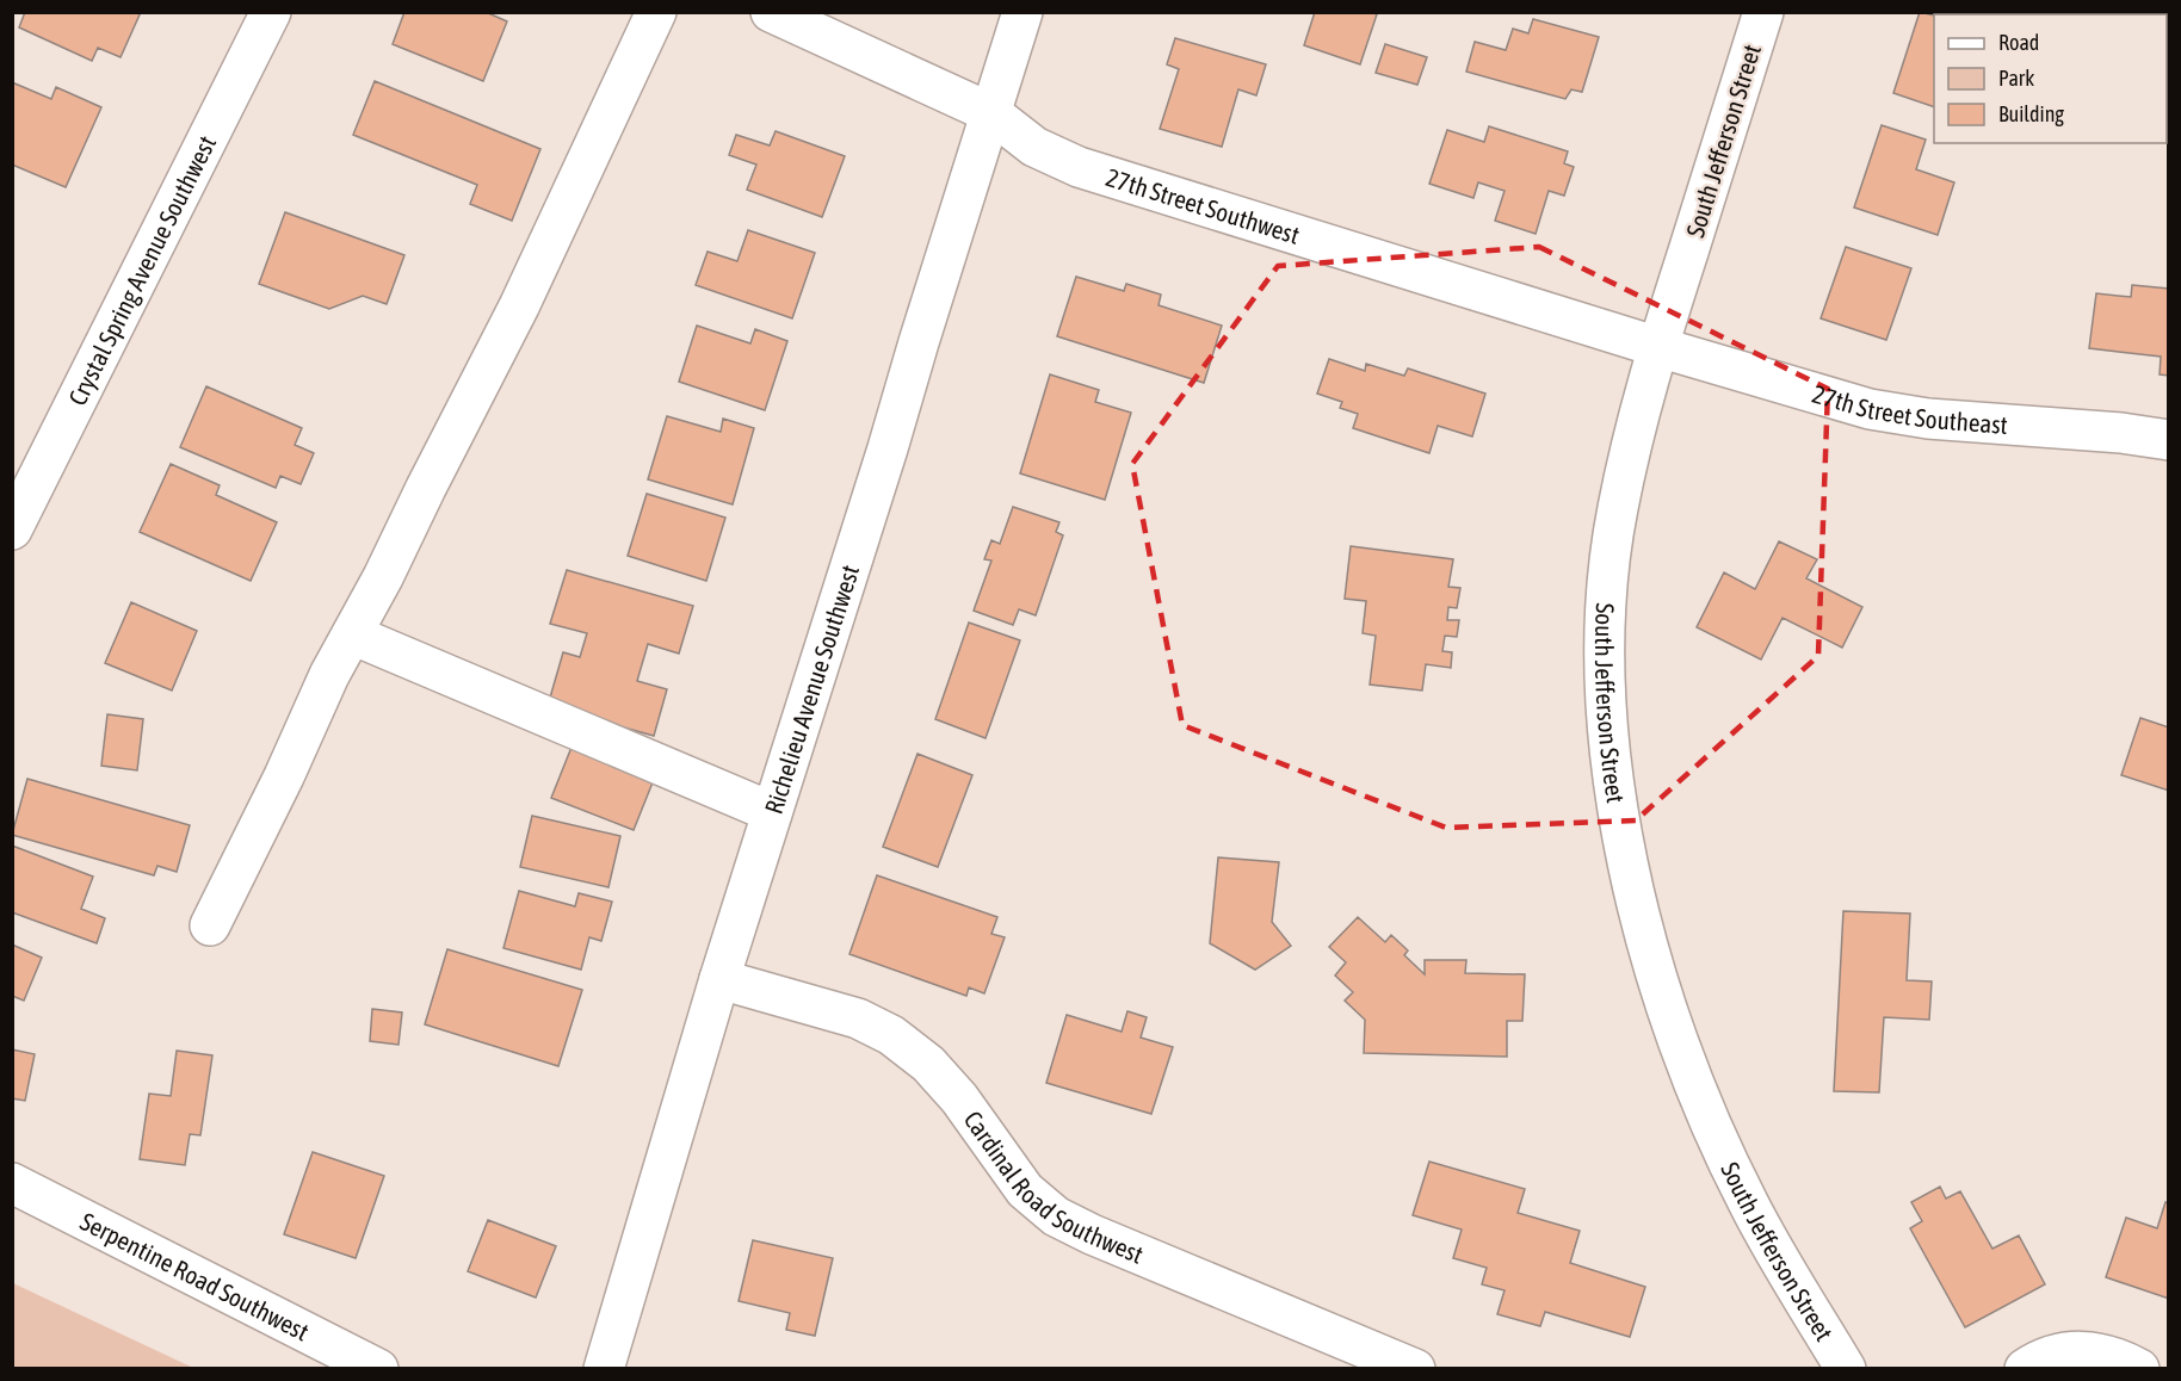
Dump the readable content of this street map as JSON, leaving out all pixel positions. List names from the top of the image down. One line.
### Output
{"streets":{"street":["South Jefferson Street","27th Street Southwest","Crystal Spring Avenue Southwest","27th Street Southeast","Richelieu Avenue Southwest","Cardinal Road Southwest","Serpentine Road Southwest"]},"crossings":[["South Jefferson Street","27th Street Southwest"],["South Jefferson Street","27th Street Southeast"],["27th Street Southwest","27th Street Southeast"],["27th Street Southwest","Richelieu Avenue Southwest"],["Richelieu Avenue Southwest","Cardinal Road Southwest"]],"legend":["Road","Park","Building"]}
